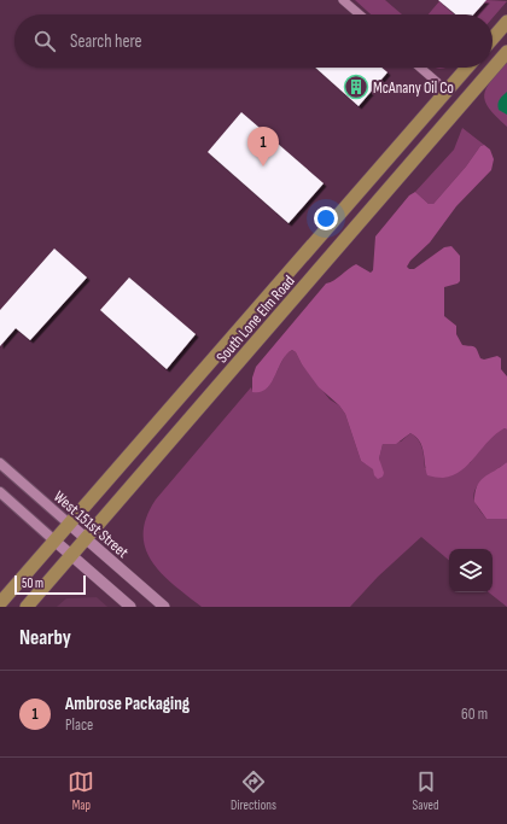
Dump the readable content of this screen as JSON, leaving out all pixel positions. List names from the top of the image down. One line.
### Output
{"streets":{"main road":["South Lone Elm Road","West 151st Street"]},"crossings":[["South Lone Elm Road","West 151st Street"]],"places":{"building":["McAnany Oil Co"]},"scale_bar":"50 m","page":{"search":"Search here","pins":"1","scale":"50 m","heading":"Nearby","list":[{"mark":"1","name":"Ambrose Packaging","note":"Place","value":"60 m"}],"nav":["Map","Directions","Saved"]}}
